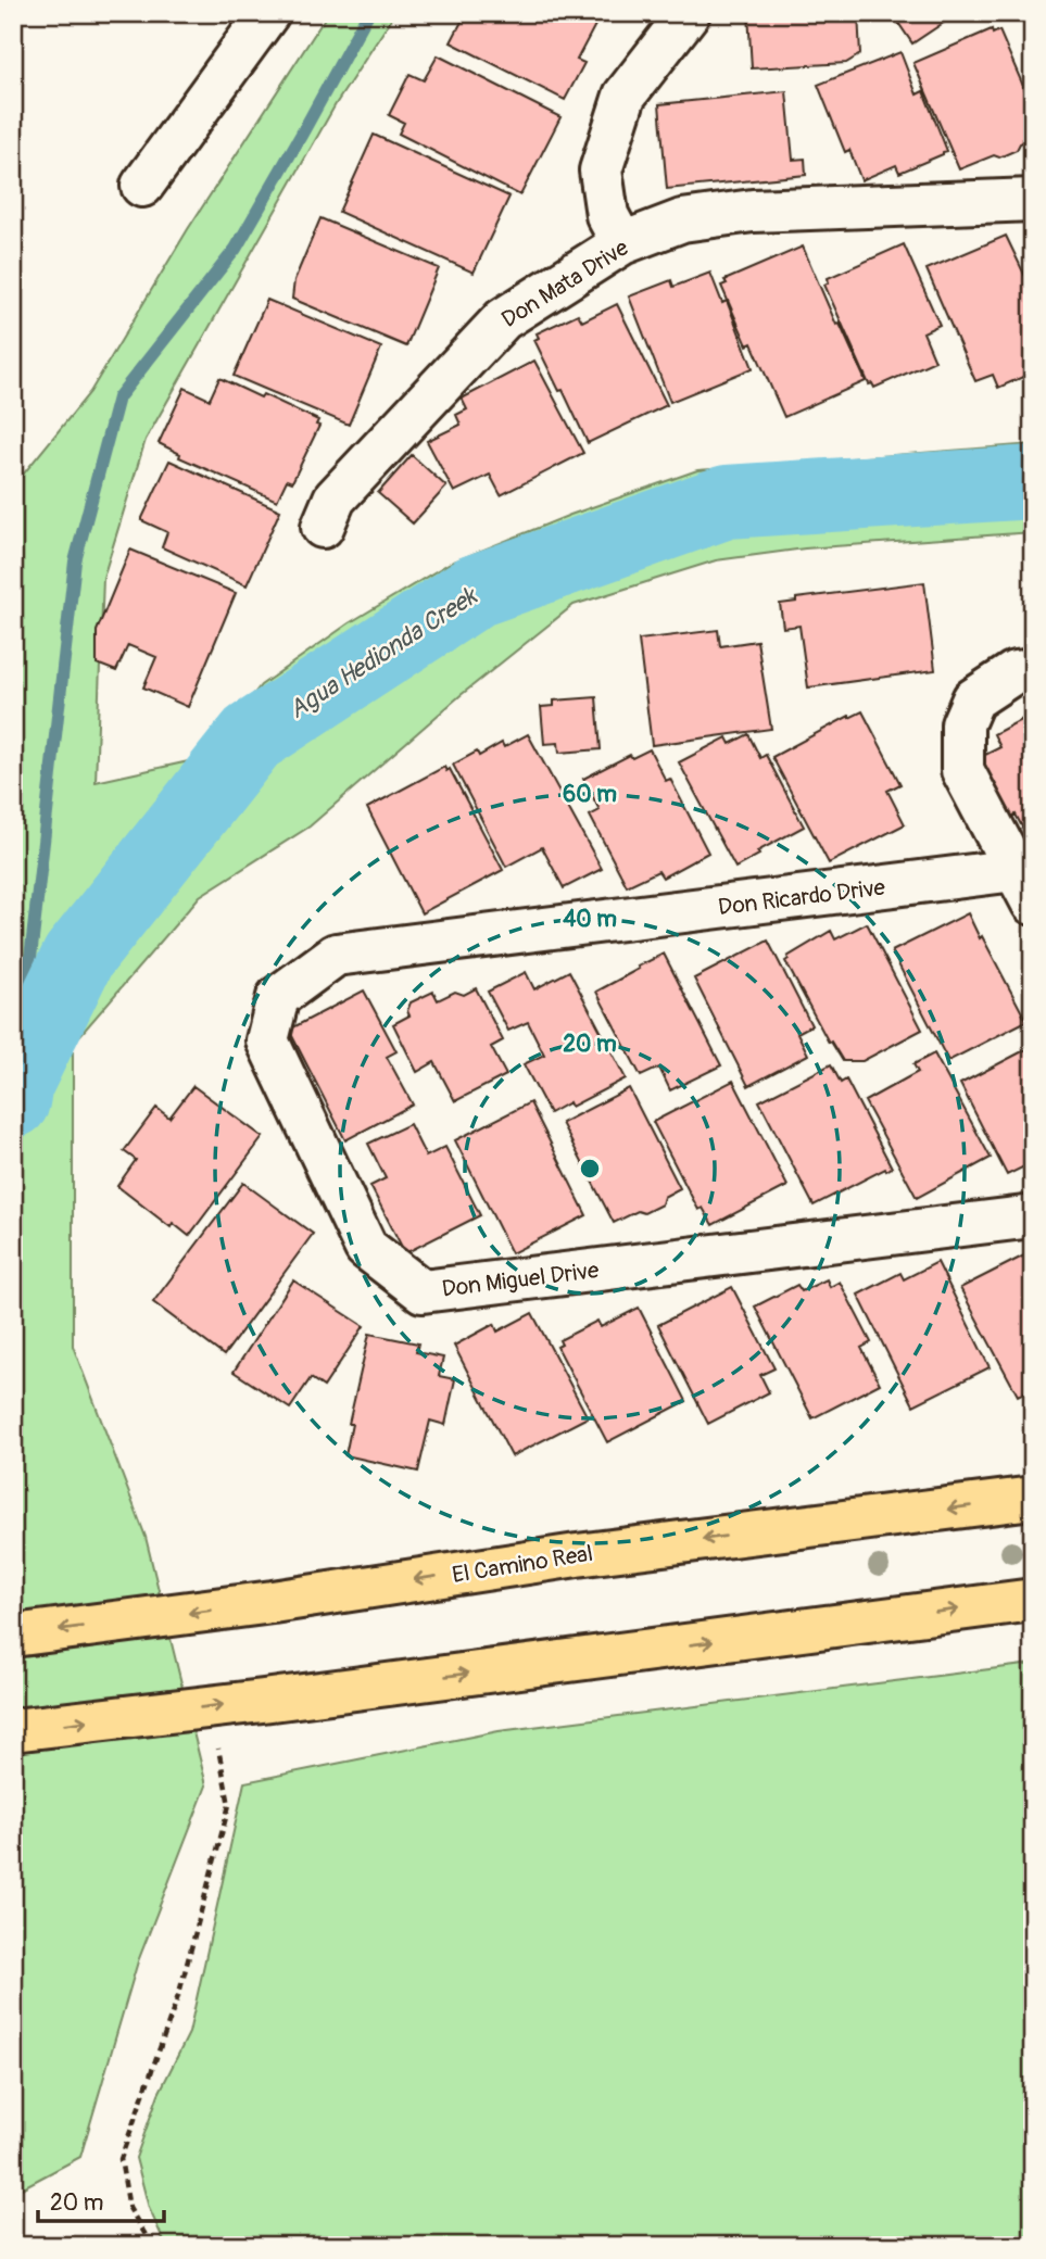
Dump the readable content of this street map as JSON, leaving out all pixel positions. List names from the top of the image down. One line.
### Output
{"streets":{"main road":["El Camino Real"],"street":["Don Mata Drive","Don Ricardo Drive","Don Miguel Drive"]},"crossings":[["Don Ricardo Drive","Don Miguel Drive"]],"water":["Agua Hedionda Creek"],"scale_bar":"20 m","rings":["60 m","40 m","20 m"]}
